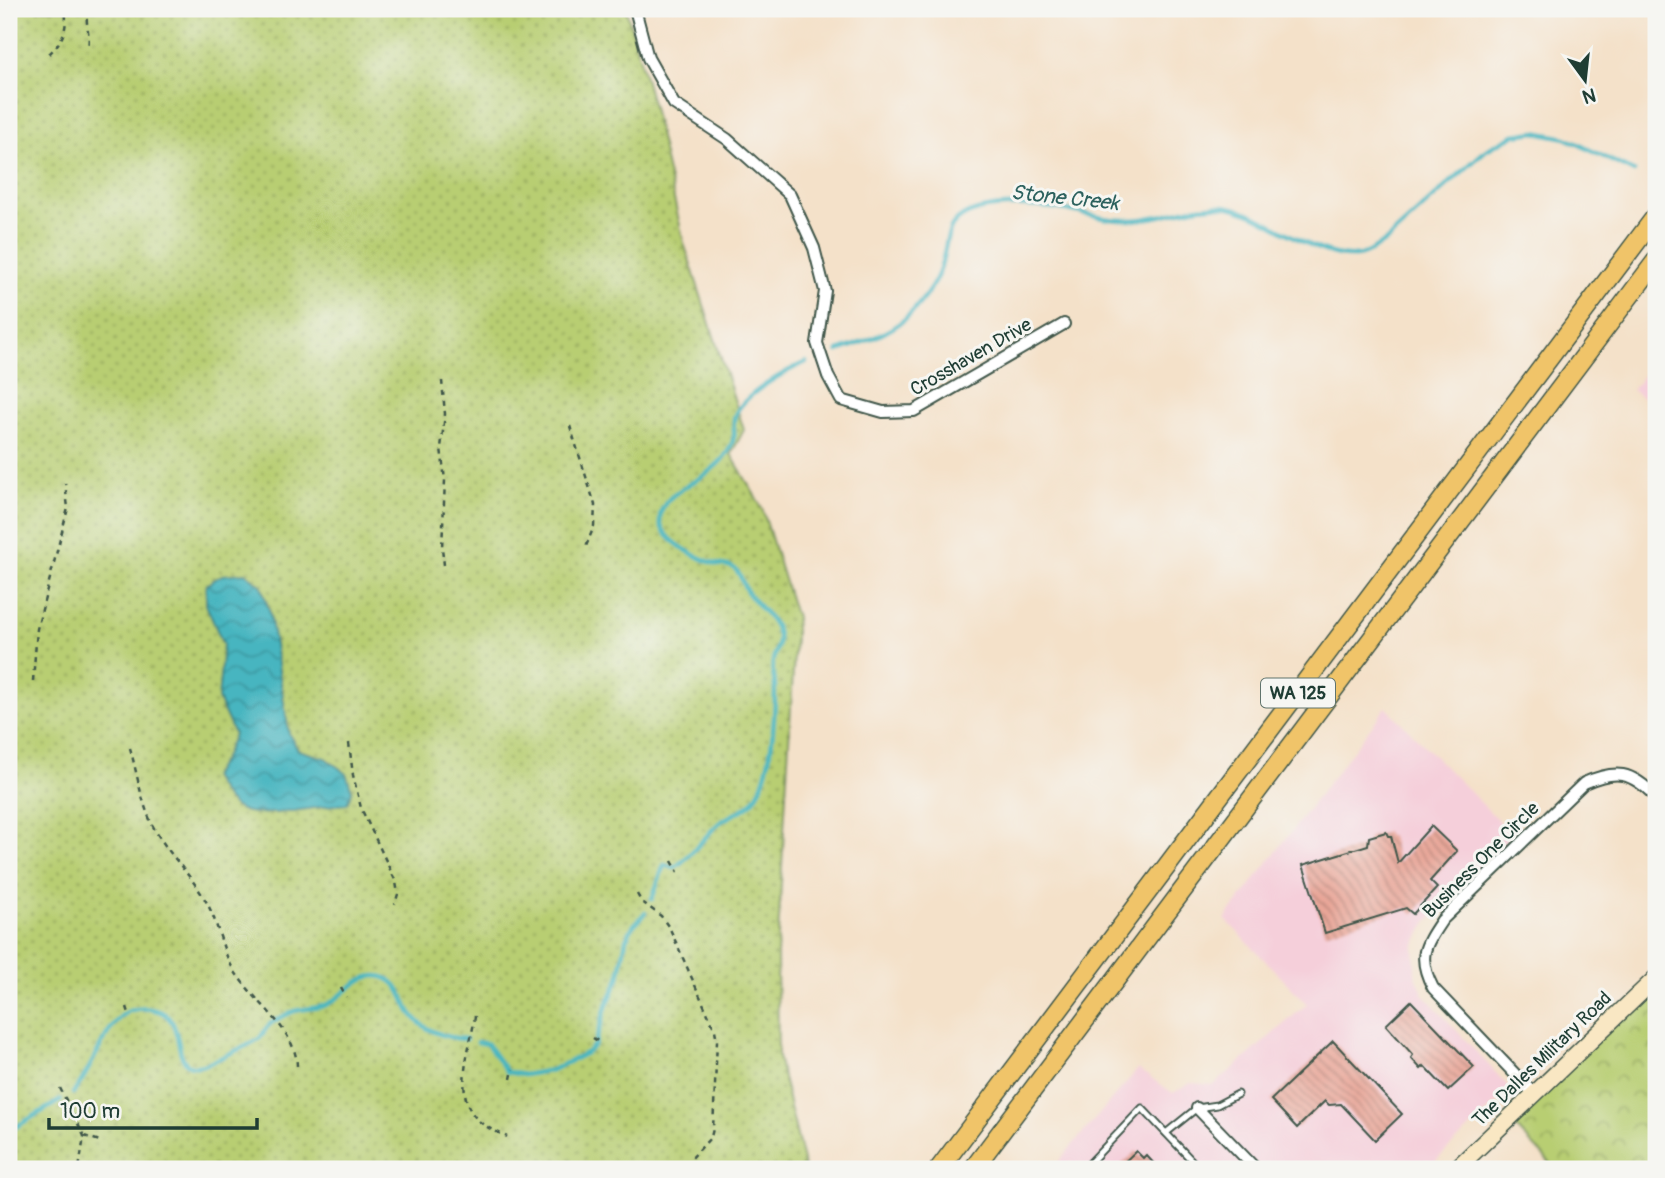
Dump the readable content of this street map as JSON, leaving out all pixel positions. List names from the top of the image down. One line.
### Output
{"streets":{"main road":["WA 125","The Dalles Military Road"],"street":["Crosshaven Drive","Business One Circle"]},"crossings":[["Business One Circle","The Dalles Military Road"]],"water":["Stone Creek"],"scale_bar":"100 m","north":"bottom"}
